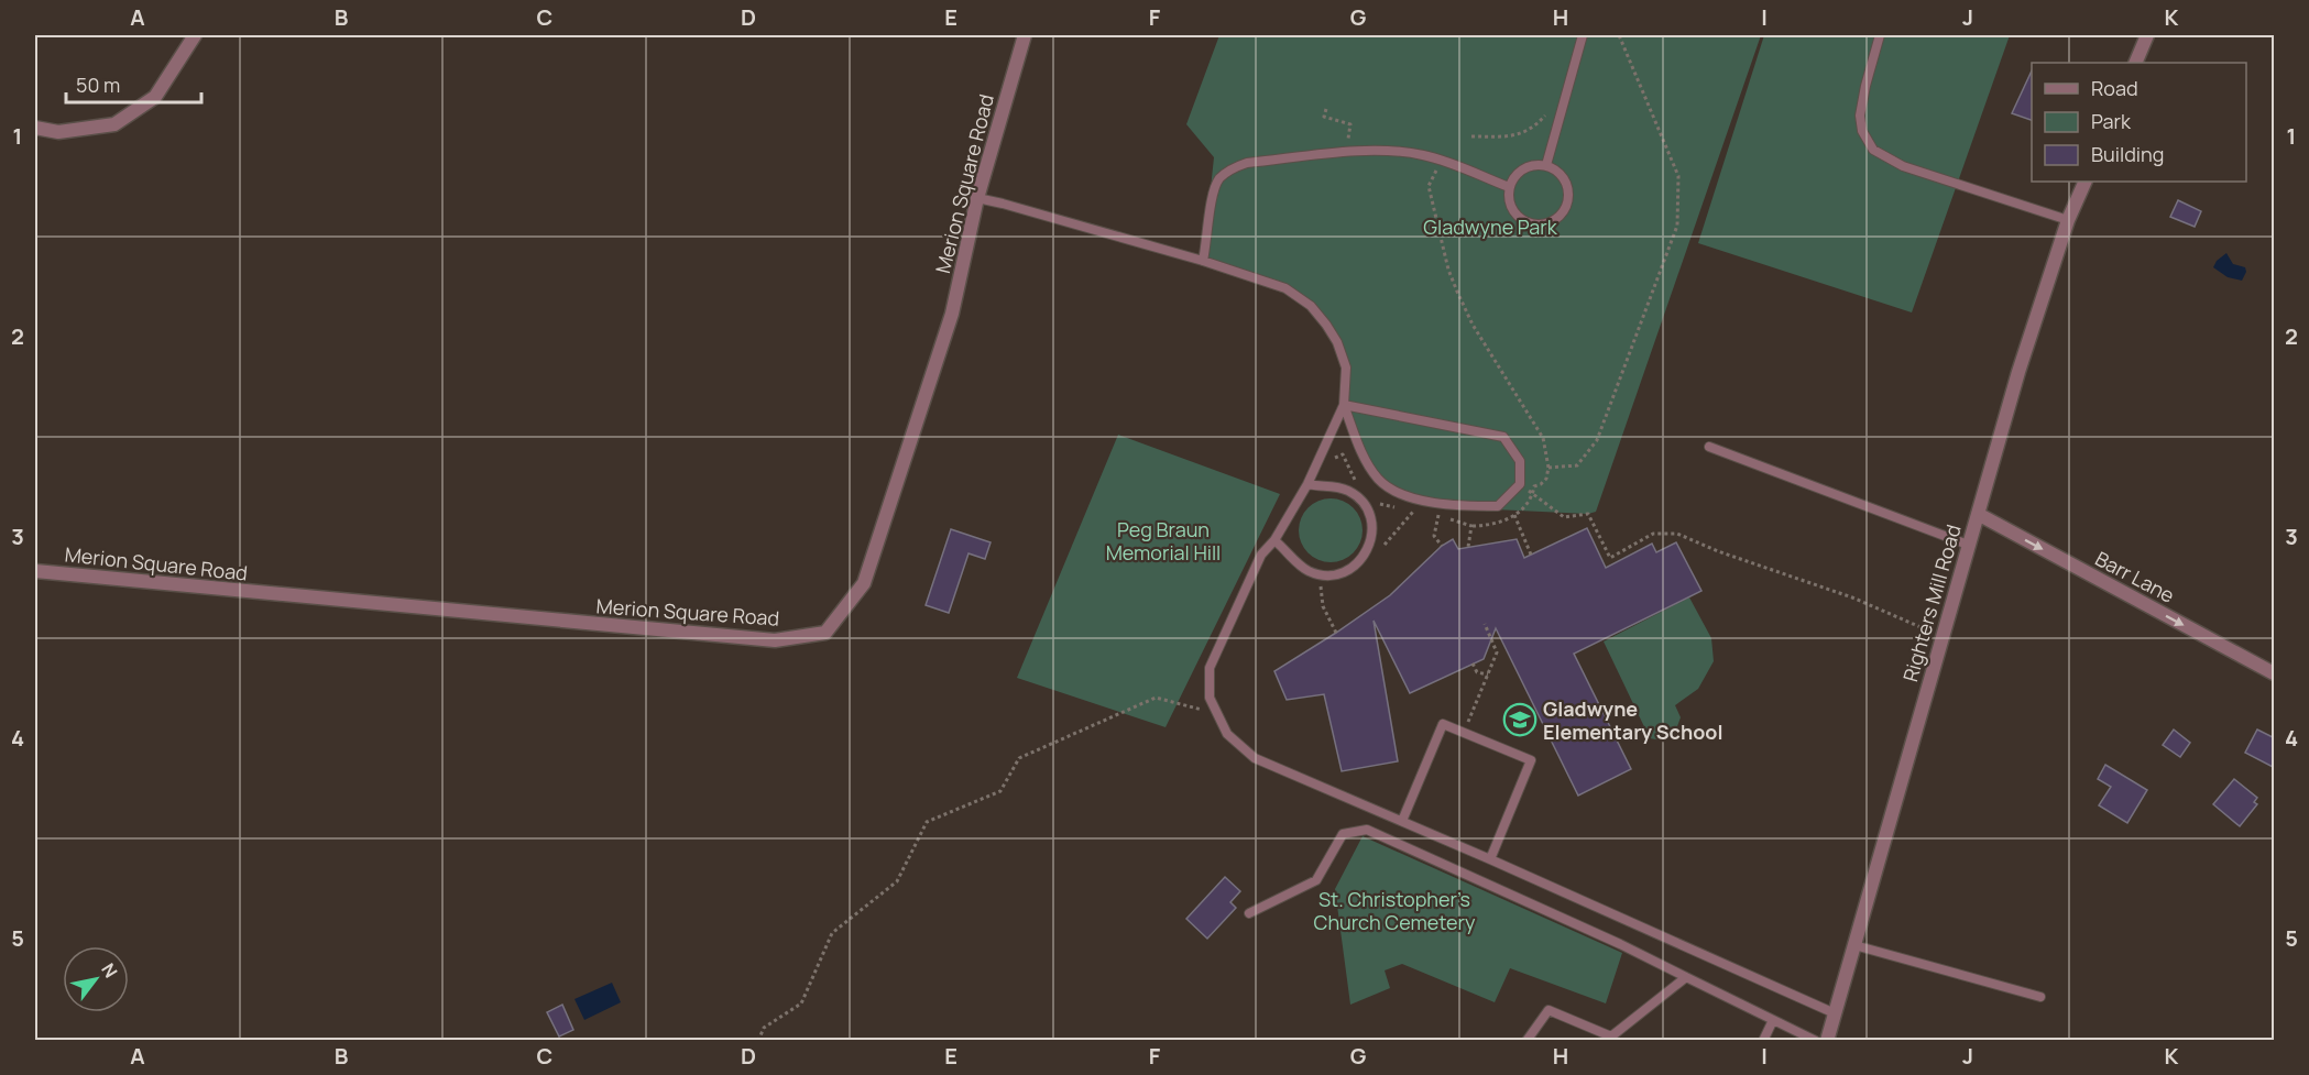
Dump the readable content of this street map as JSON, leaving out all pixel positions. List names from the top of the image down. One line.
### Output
{"streets":{"street":["Merion Square Road","Barr Lane","Righters Mill Road"]},"crossings":[["Barr Lane","Righters Mill Road"]],"one_way":["Barr Lane"],"parks":["Gladwyne Park","Peg Braun Memorial Hill","St. Christopher’s Church Cemetery"],"places":{"school or university":["Gladwyne Elementary School"]},"legend":["Road","Park","Building"],"scale_bar":"50 m","north":"top right","grid":{"columns":["A","B","C","D","E","F","G","H","I","J","K"],"rows":["1","2","3","4","5"]}}
